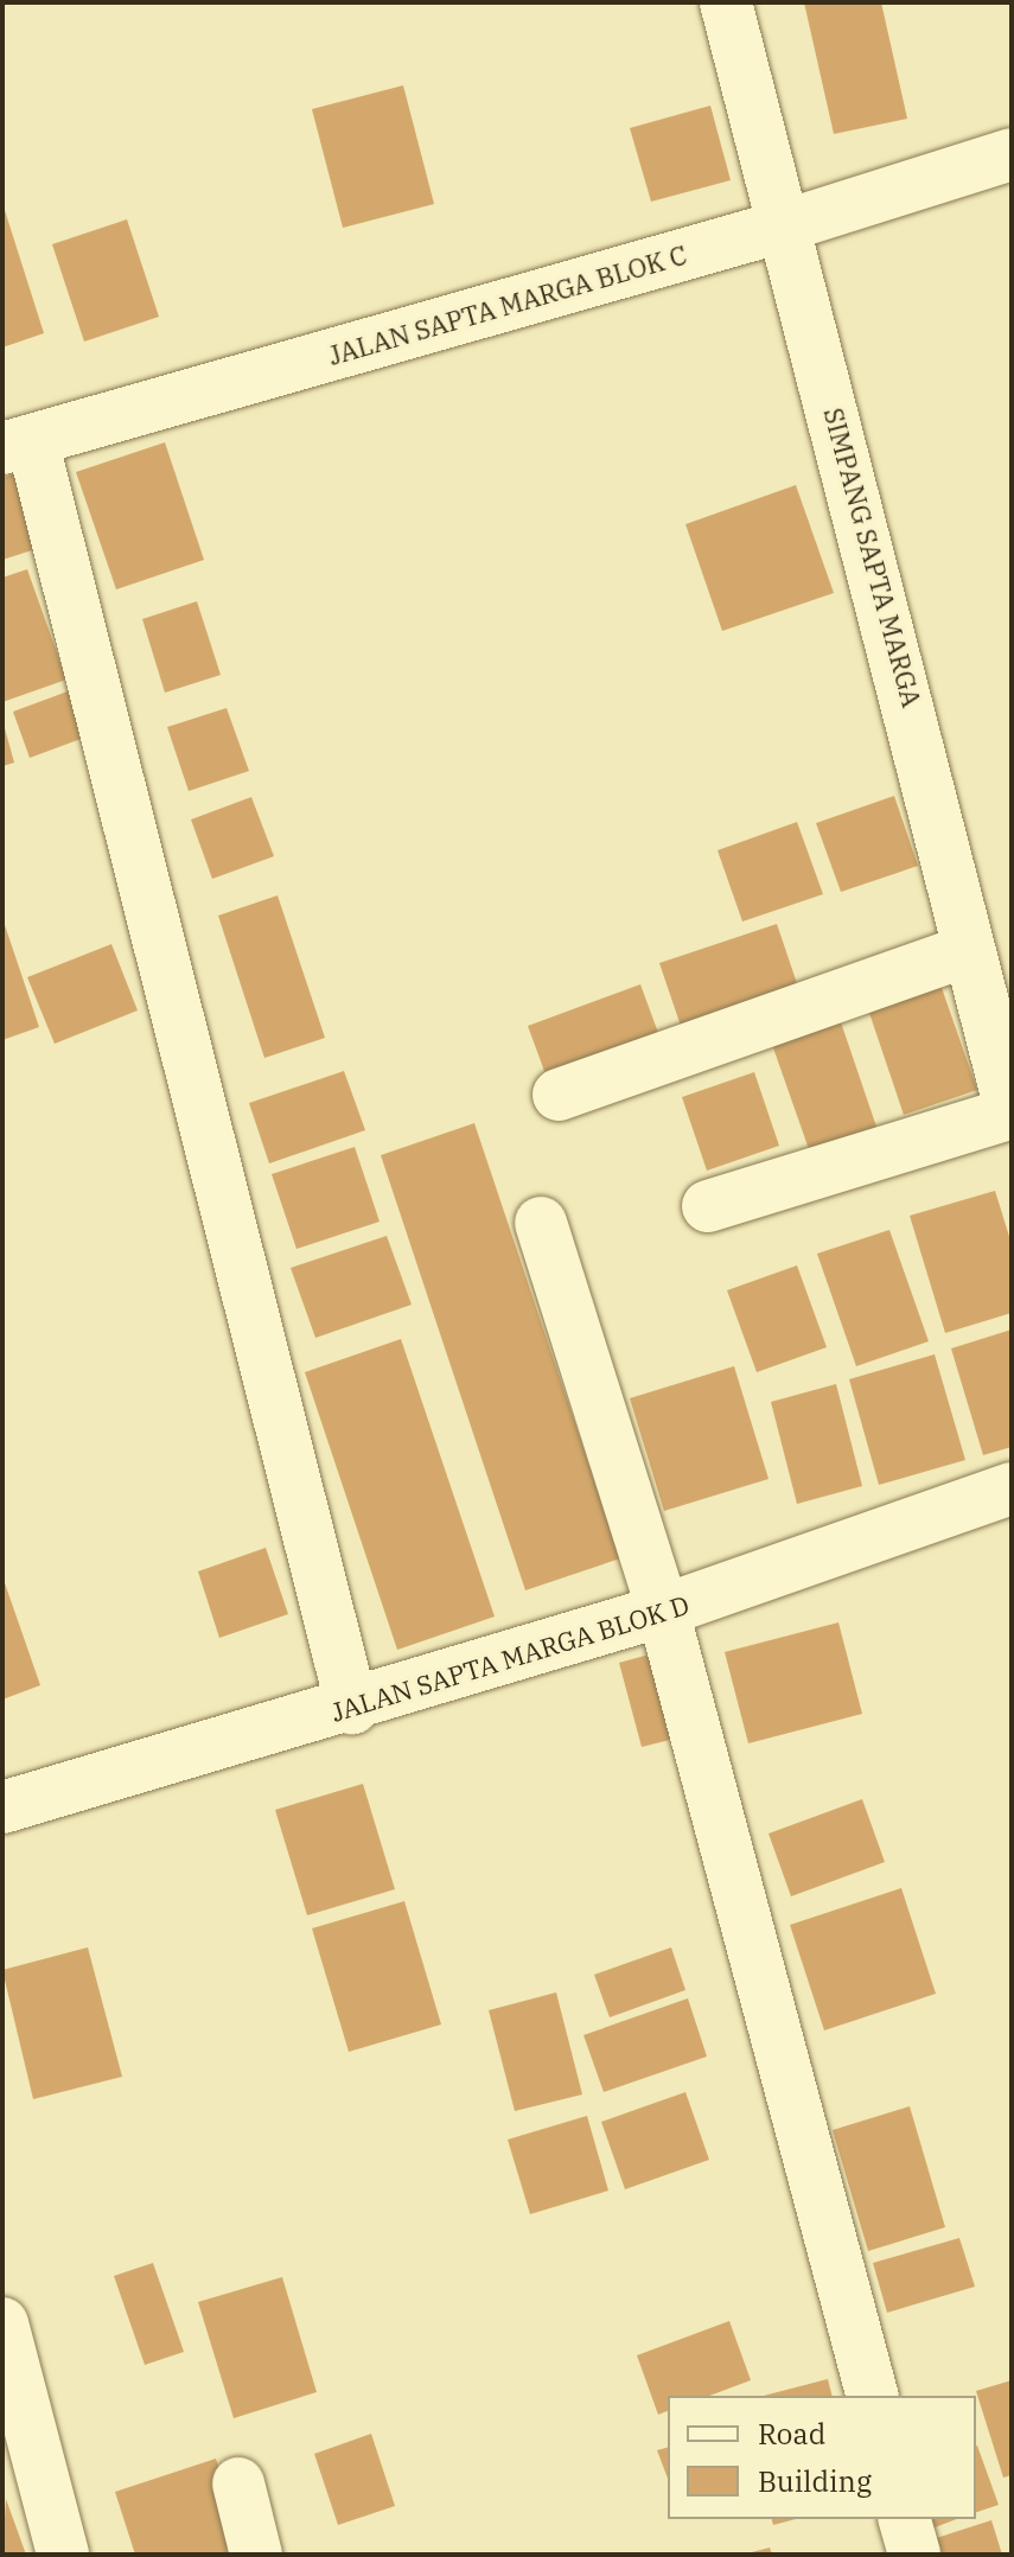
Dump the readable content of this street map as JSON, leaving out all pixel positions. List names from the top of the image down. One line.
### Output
{"streets":{"street":["JALAN SAPTA MARGA BLOK C","SIMPANG SAPTA MARGA","JALAN SAPTA MARGA BLOK D"]},"crossings":[["JALAN SAPTA MARGA BLOK C","SIMPANG SAPTA MARGA"]],"legend":["Road","Building"]}
